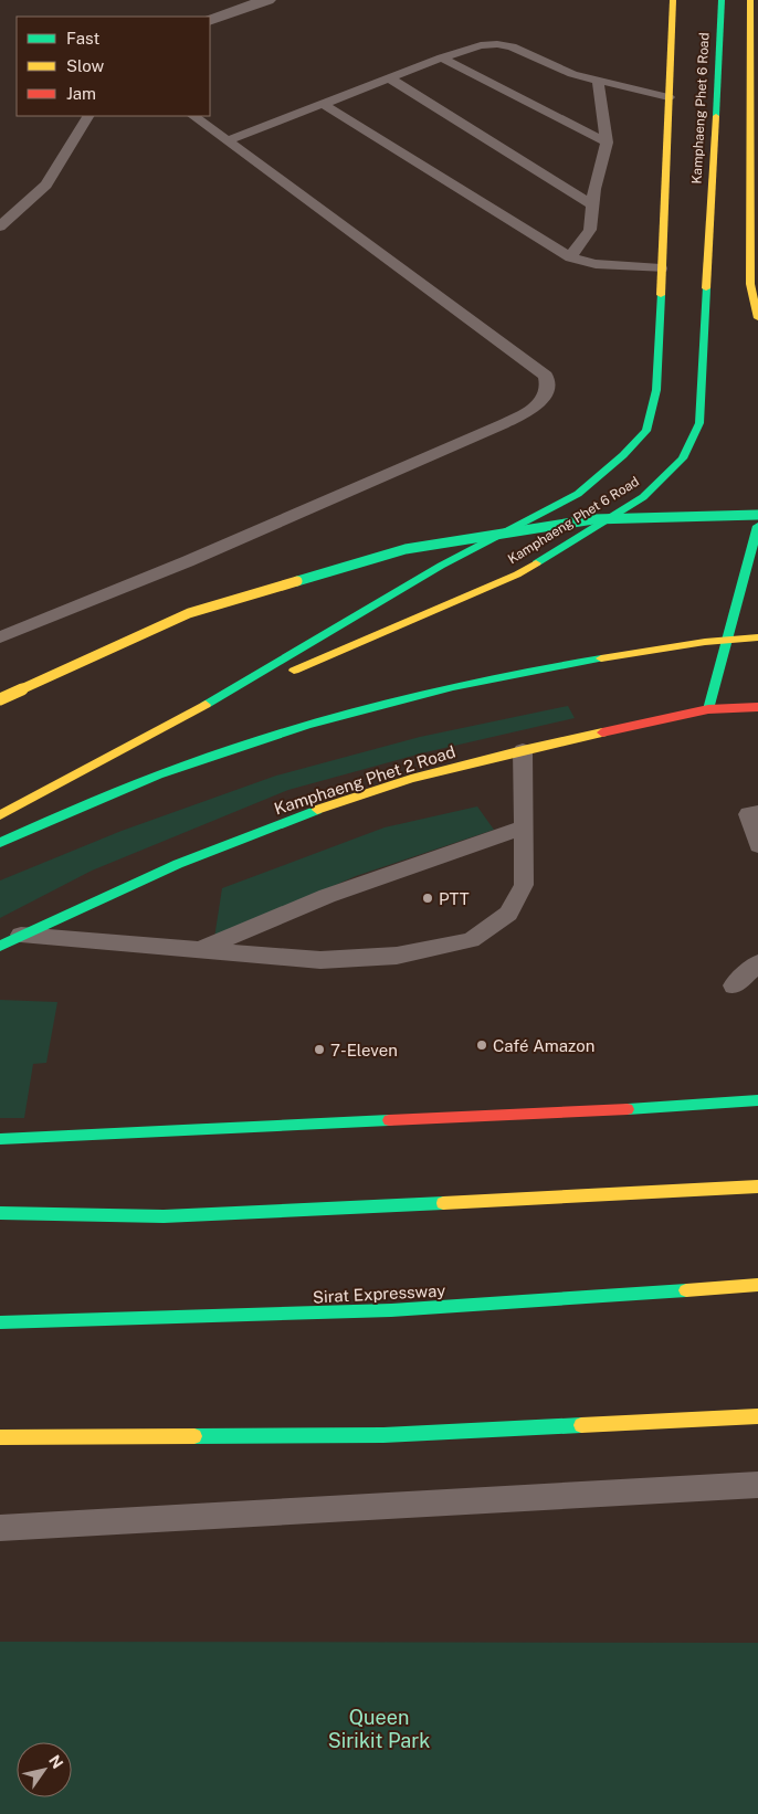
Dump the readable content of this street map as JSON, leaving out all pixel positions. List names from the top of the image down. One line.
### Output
{"streets":{"main road":["Kamphaeng Phet 6 Road","Kamphaeng Phet 2 Road","Sirat Expressway"]},"parks":["Queen Sirikit Park"],"places":["PTT","Café Amazon","7-Eleven"],"legend":["Fast","Slow","Jam"],"north":"top right"}
